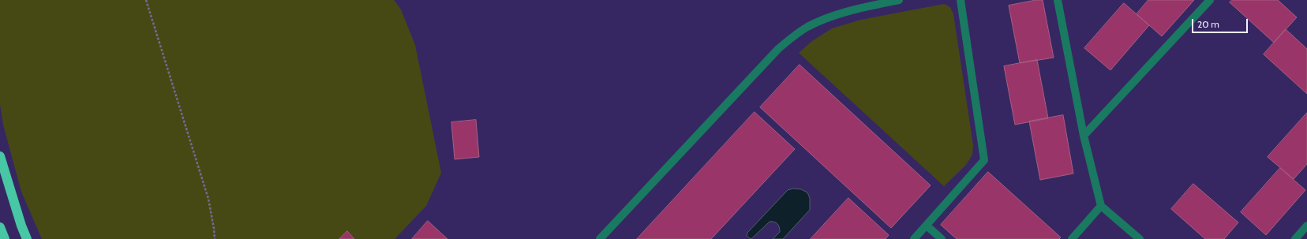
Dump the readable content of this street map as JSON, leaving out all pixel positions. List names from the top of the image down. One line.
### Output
{"scale_bar":"20 m"}
